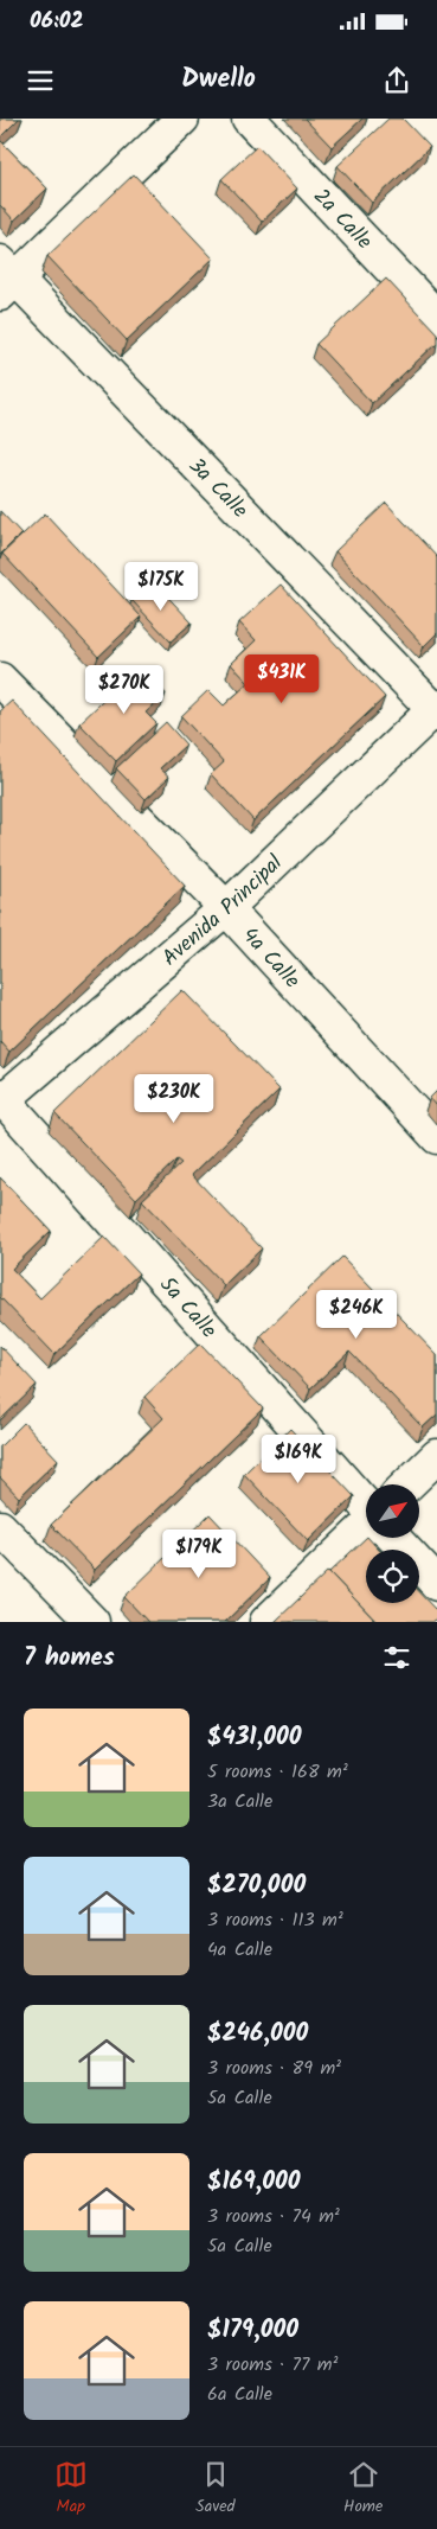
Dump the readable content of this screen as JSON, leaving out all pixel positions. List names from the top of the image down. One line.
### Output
{"streets":{"street":["2a Calle","3a Calle","Avenida Principal","4a Calle","5a Calle"]},"crossings":[["3a Calle","Avenida Principal"],["Avenida Principal","4a Calle"],["Avenida Principal","5a Calle"]],"north":"top right","page":{"status":"06:02","header":"Dwello","price":["$175K","$431K","$270K","$230K","$246K","$169K","$179K"],"heading":"7 homes","list":[{"name":"$431,000","note":"5 rooms · 168 m² · 3a Calle"},{"name":"$270,000","note":"3 rooms · 113 m² · 4a Calle"},{"name":"$246,000","note":"3 rooms · 89 m² · 5a Calle"},{"name":"$169,000","note":"3 rooms · 74 m² · 5a Calle"},{"name":"$179,000","note":"3 rooms · 77 m² · 6a Calle"}],"tabs":["Map","Saved","Home"]}}
